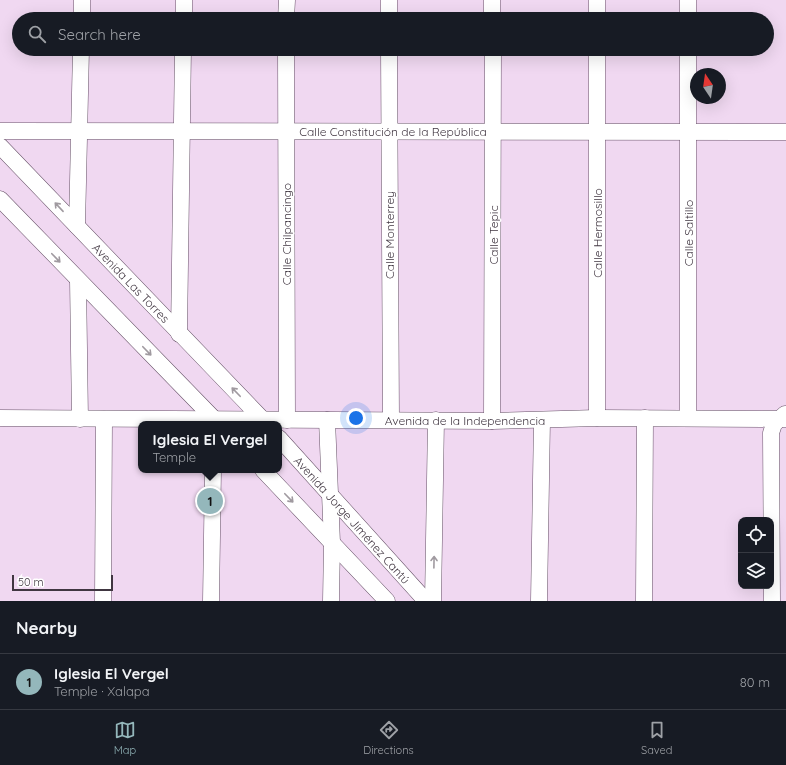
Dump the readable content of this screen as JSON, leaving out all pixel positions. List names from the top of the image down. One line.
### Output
{"streets":{"street":["Calle Constitución de la República","Calle Hermosillo","Calle Saltillo","Calle Chilpancingo","Calle Monterrey","Calle Tepic","Avenida Las Torres","Avenida de la Independencia","Avenida Jorge Jiménez Cantú"]},"crossings":[["Calle Constitución de la República","Calle Hermosillo"],["Calle Constitución de la República","Calle Saltillo"],["Calle Constitución de la República","Calle Chilpancingo"],["Calle Constitución de la República","Calle Monterrey"],["Calle Constitución de la República","Calle Tepic"],["Calle Hermosillo","Avenida de la Independencia"],["Calle Saltillo","Avenida de la Independencia"],["Calle Chilpancingo","Avenida de la Independencia"],["Calle Monterrey","Avenida de la Independencia"],["Calle Tepic","Avenida de la Independencia"]],"scale_bar":"50 m","north":"top","page":{"search":"Search here","popup":["Iglesia El Vergel","Temple"],"pins":"1","scale":"50 m","heading":"Nearby","list":[{"mark":"1","name":"Iglesia El Vergel","note":"Temple · Xalapa","value":"80 m"}],"nav":["Map","Directions","Saved"]}}
